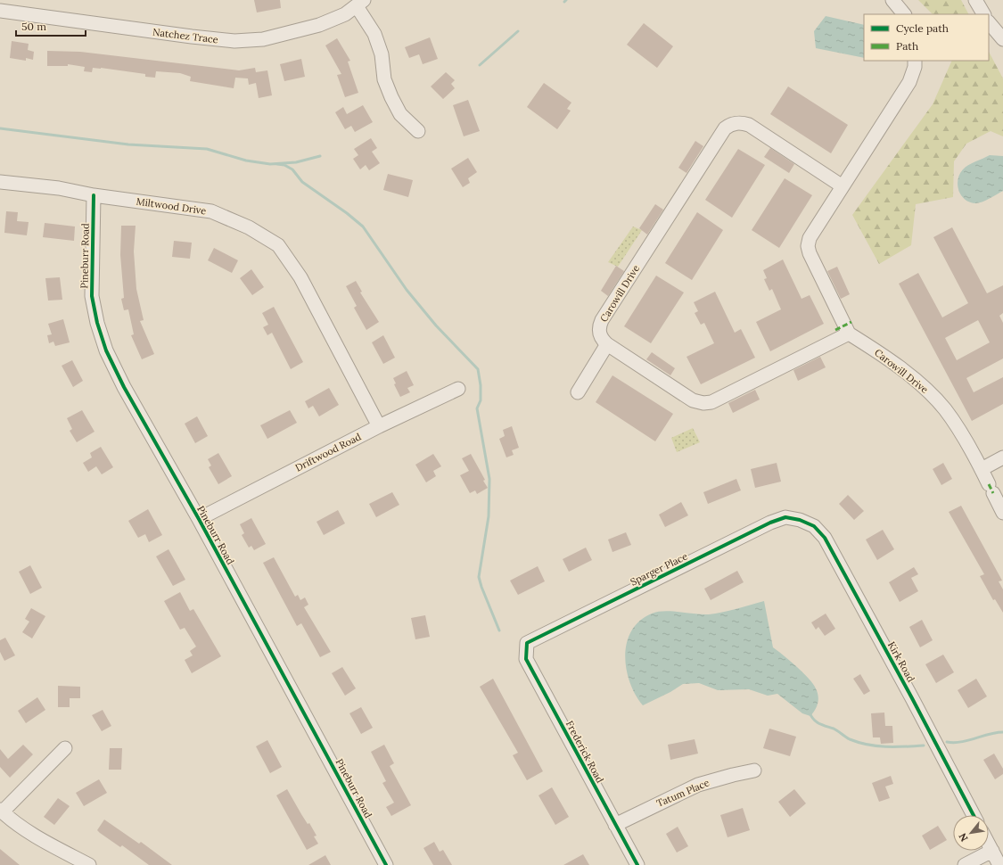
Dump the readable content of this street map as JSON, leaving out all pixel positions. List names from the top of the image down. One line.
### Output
{"streets":{"street":["Natchez Trace","Miltwood Drive","Pineburr Road","Carowill Drive","Driftwood Road","Sparger Place","Kirk Road","Frederick Road","Tatum Place"]},"crossings":[["Miltwood Drive","Pineburr Road"],["Miltwood Drive","Driftwood Road"],["Pineburr Road","Driftwood Road"],["Sparger Place","Kirk Road"],["Sparger Place","Frederick Road"],["Frederick Road","Tatum Place"]],"legend":["Cycle path","Path"],"scale_bar":"50 m","north":"bottom left"}
